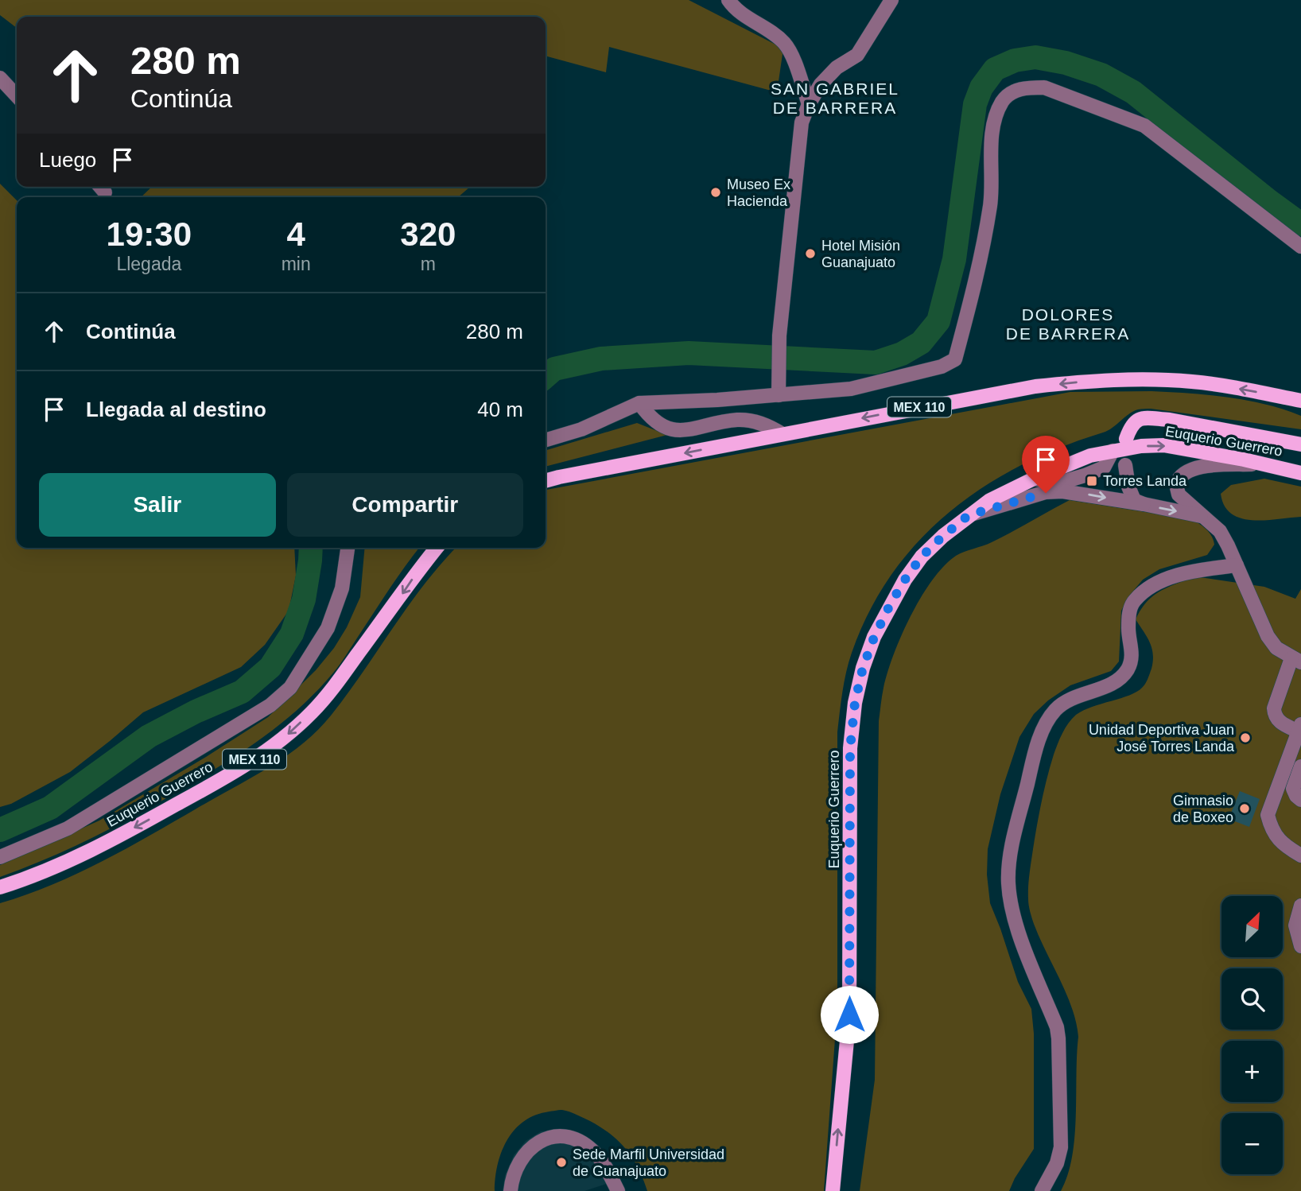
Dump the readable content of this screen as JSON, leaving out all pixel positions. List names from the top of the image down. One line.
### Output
{"streets":{"main road":["MEX 110","Euquerio Guerrero"]},"districts":["SAN GABRIEL DE BARRERA","DOLORES DE BARRERA"],"places":{"other":["Museo Ex Hacienda","Hotel Misión Guanajuato","Unidad Deportiva Juan José Torres Landa","Gimnasio de Boxeo","Sede Marfil Universidad de Guanajuato"],"transit":["Torres Landa"]},"north":"top right","page":{"turn":["280 m","Continúa"],"then":"Luego","eta":["19:30","Llegada","4","min","320","m"],"list":[{"name":"Continúa","value":"280 m"},{"name":"Llegada al destino","value":"40 m"}],"buttons":["Salir","Compartir"],"map_buttons":["+","−"]}}
